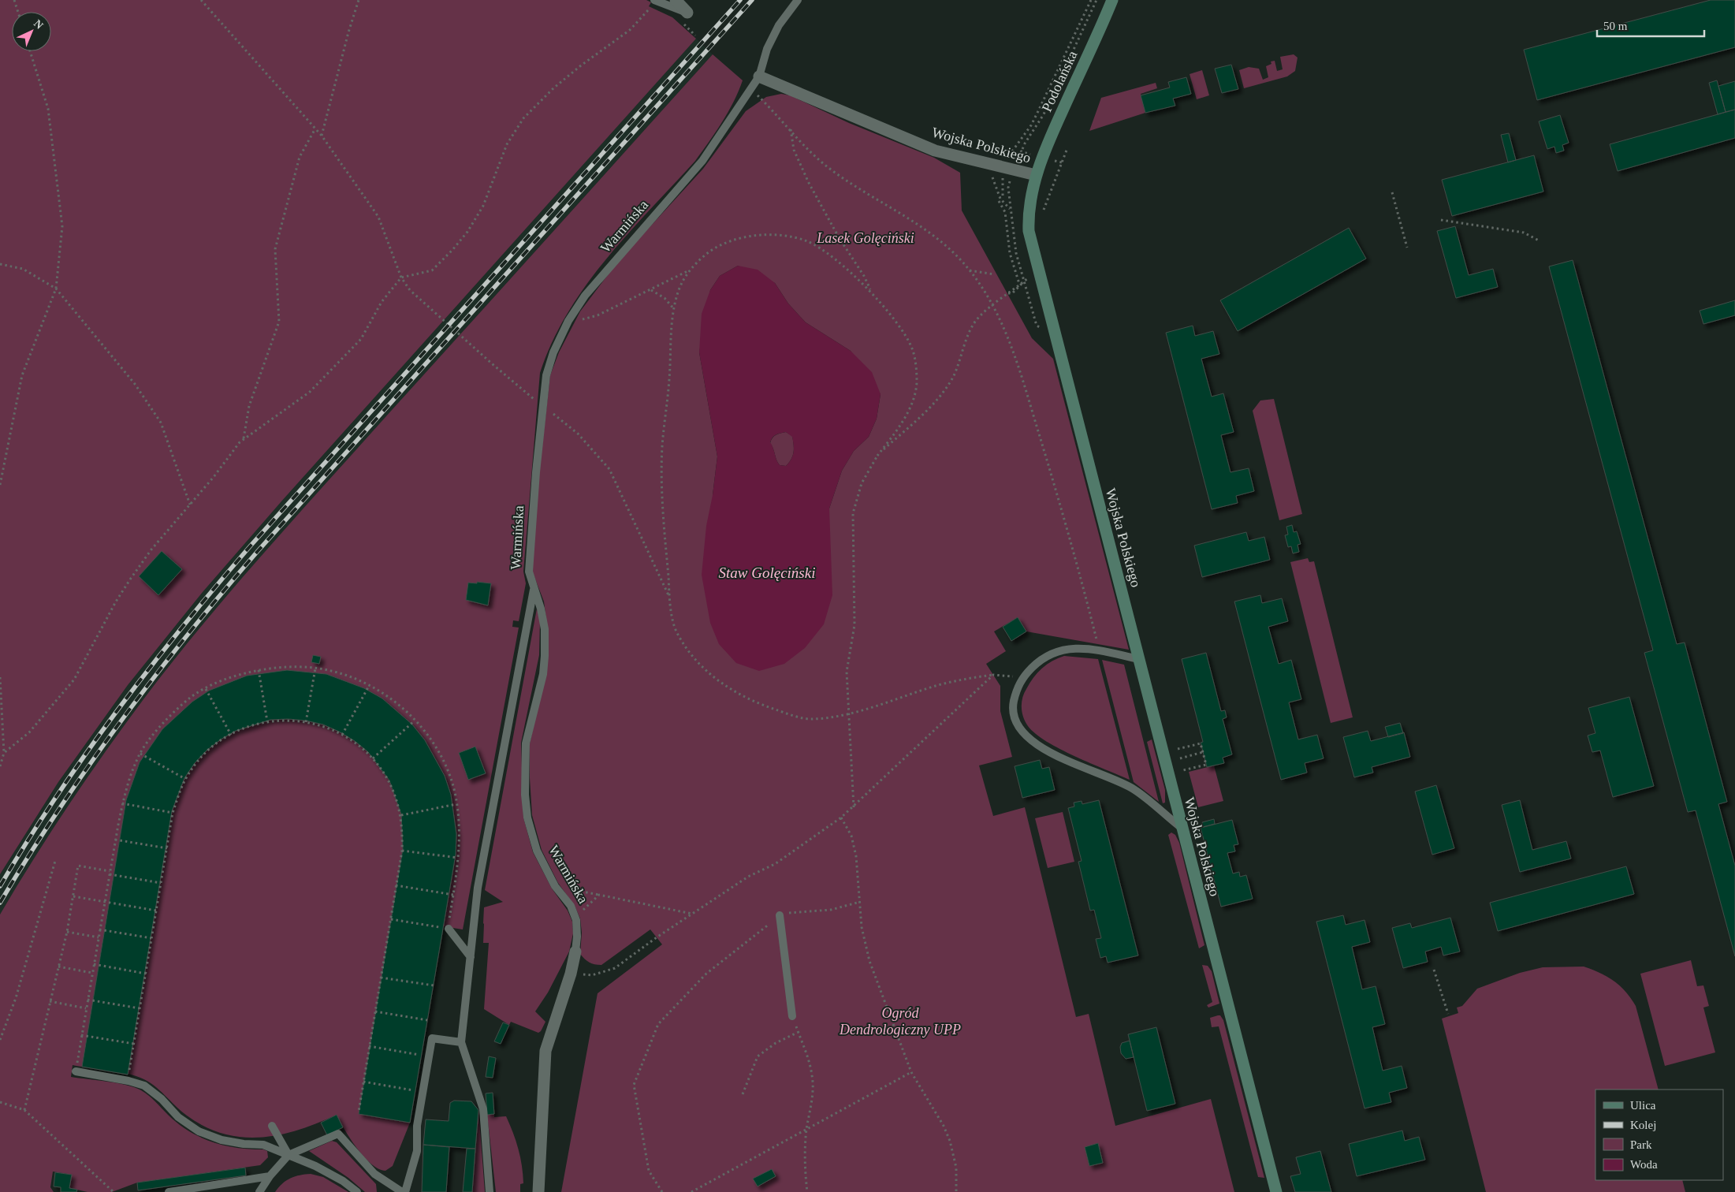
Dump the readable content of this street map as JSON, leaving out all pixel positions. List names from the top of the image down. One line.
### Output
{"streets":{"street":["Podolańska","Wojska Polskiego","Warmińska"]},"crossings":[["Podolańska","Wojska Polskiego"],["Wojska Polskiego","Warmińska"]],"water":["Staw Golęciński"],"parks":["Lasek Golęciński","Ogród Dendrologiczny UPP"],"legend":["Ulica","Kolej","Park","Woda"],"scale_bar":"50 m","north":"top right"}
